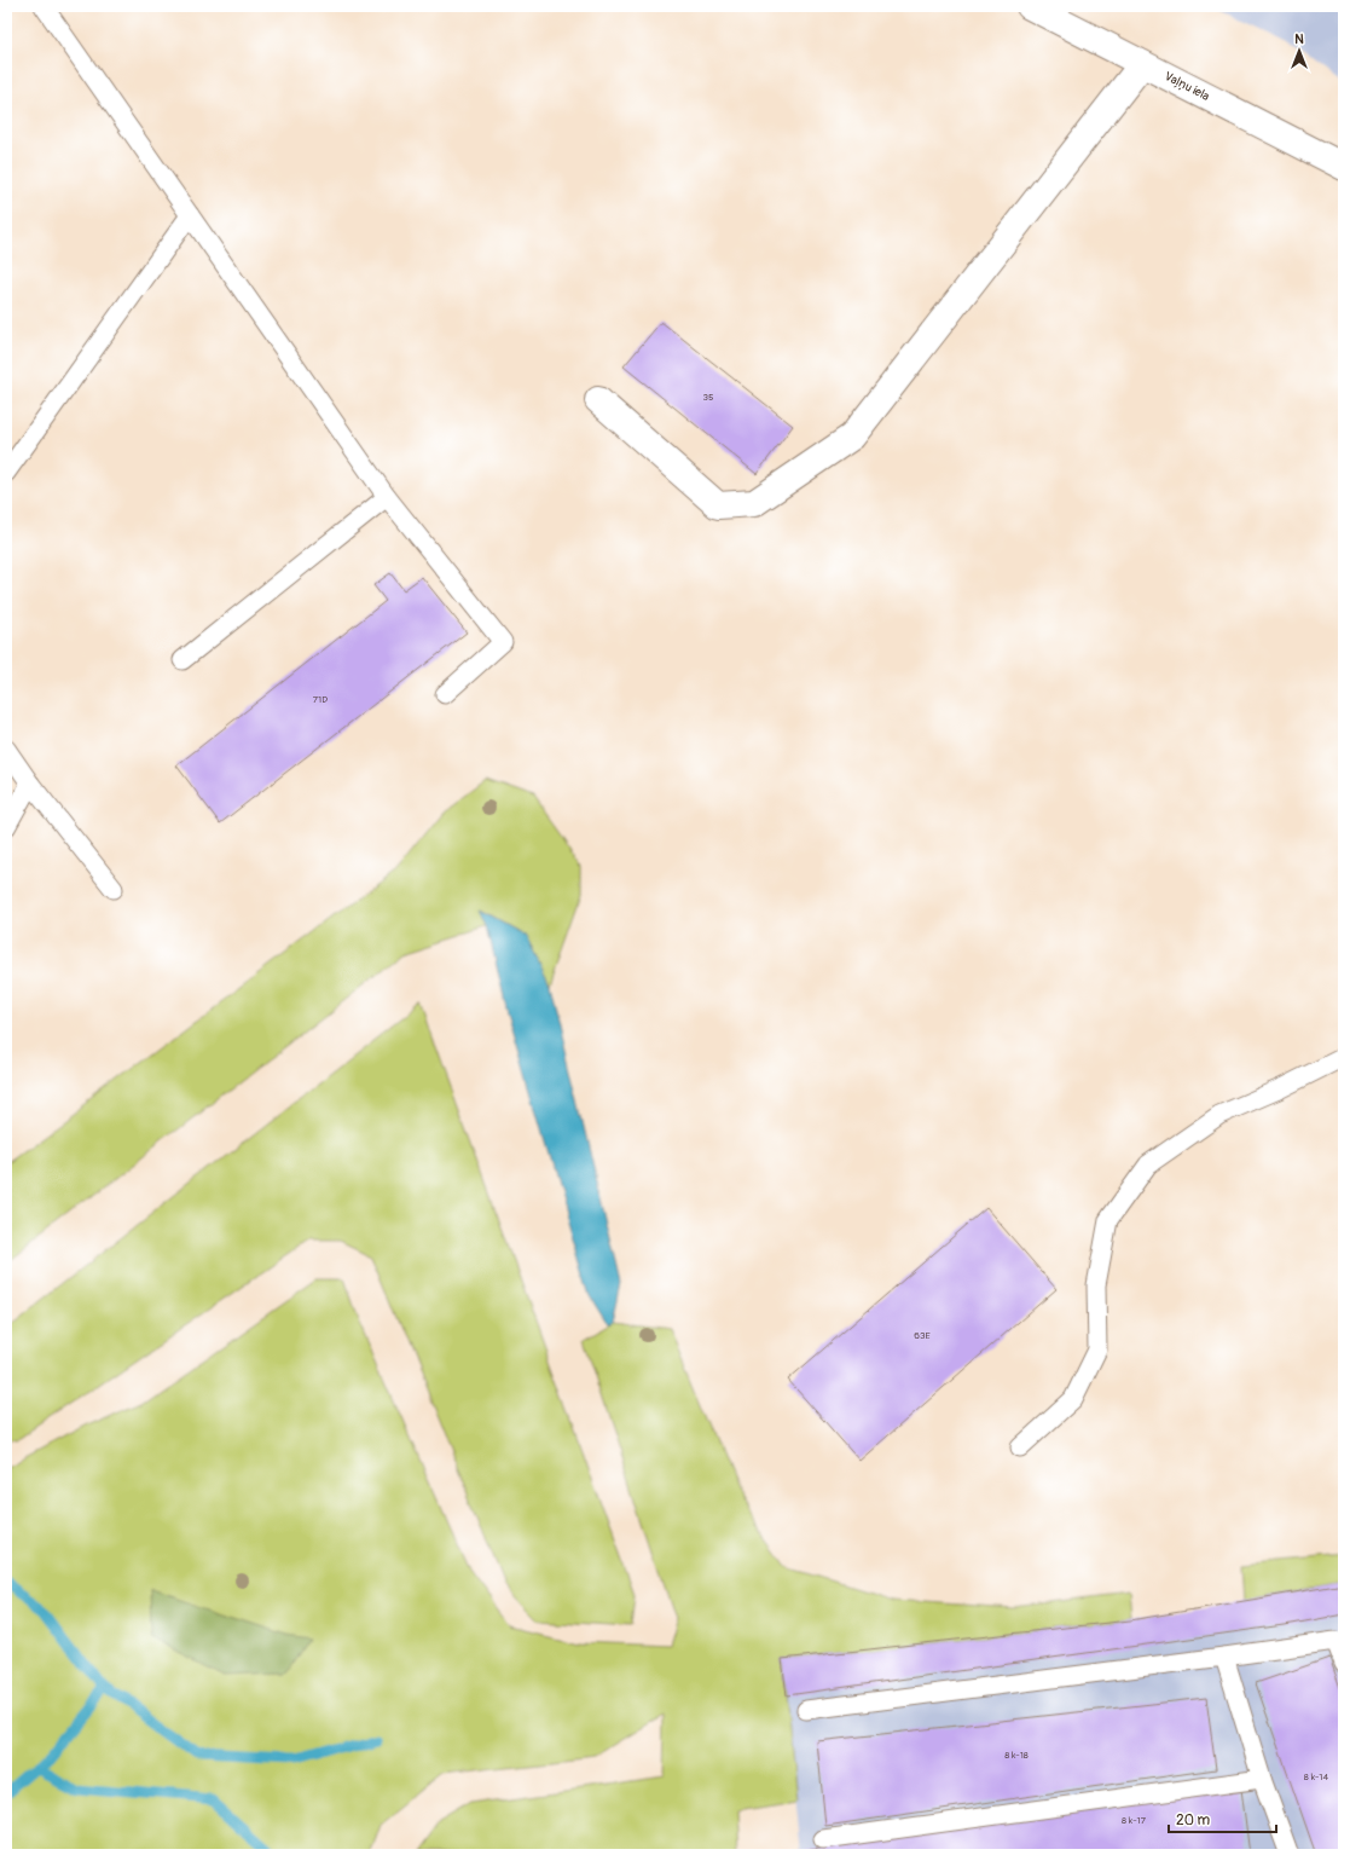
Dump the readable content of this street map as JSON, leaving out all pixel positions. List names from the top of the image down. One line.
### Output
{"streets":{"street":["Vaļņu iela"]},"house_numbers":["35","71D","63E","8 k-18","8 k-14","8 k-17"],"scale_bar":"20 m","north":"top"}
